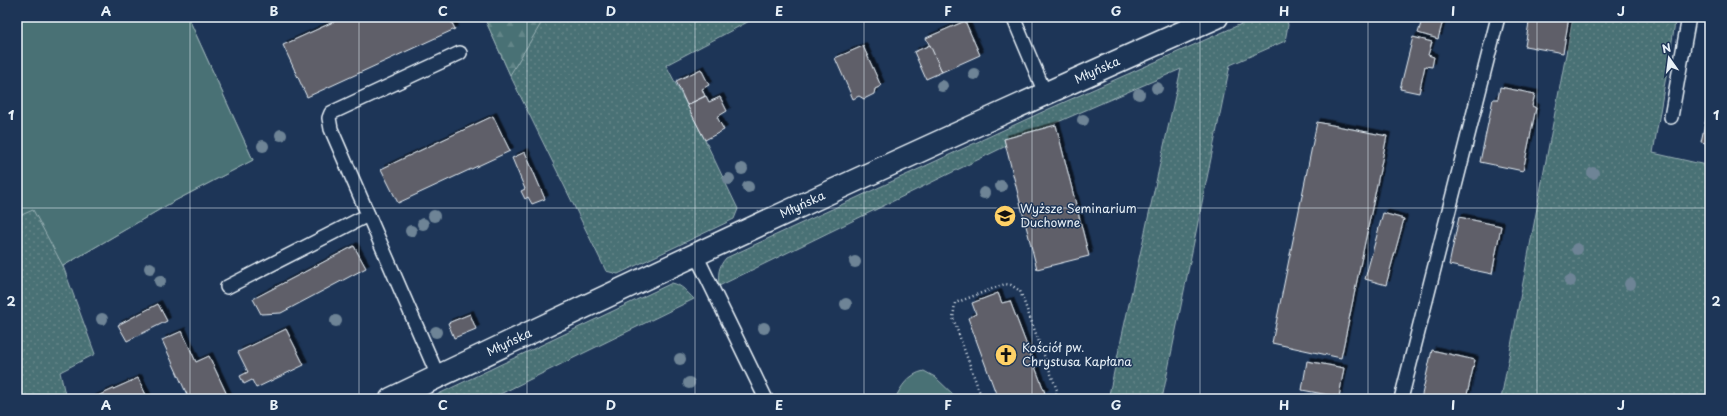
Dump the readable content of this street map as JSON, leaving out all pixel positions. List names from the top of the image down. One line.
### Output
{"streets":{"street":["Młyńska"]},"places":{"school or university":["Wyższe Seminarium Duchowne"],"church":["Kościół pw. Chrystusa Kapłana"]},"north":"top","grid":{"columns":["A","B","C","D","E","F","G","H","I","J"],"rows":["1","2"]}}
